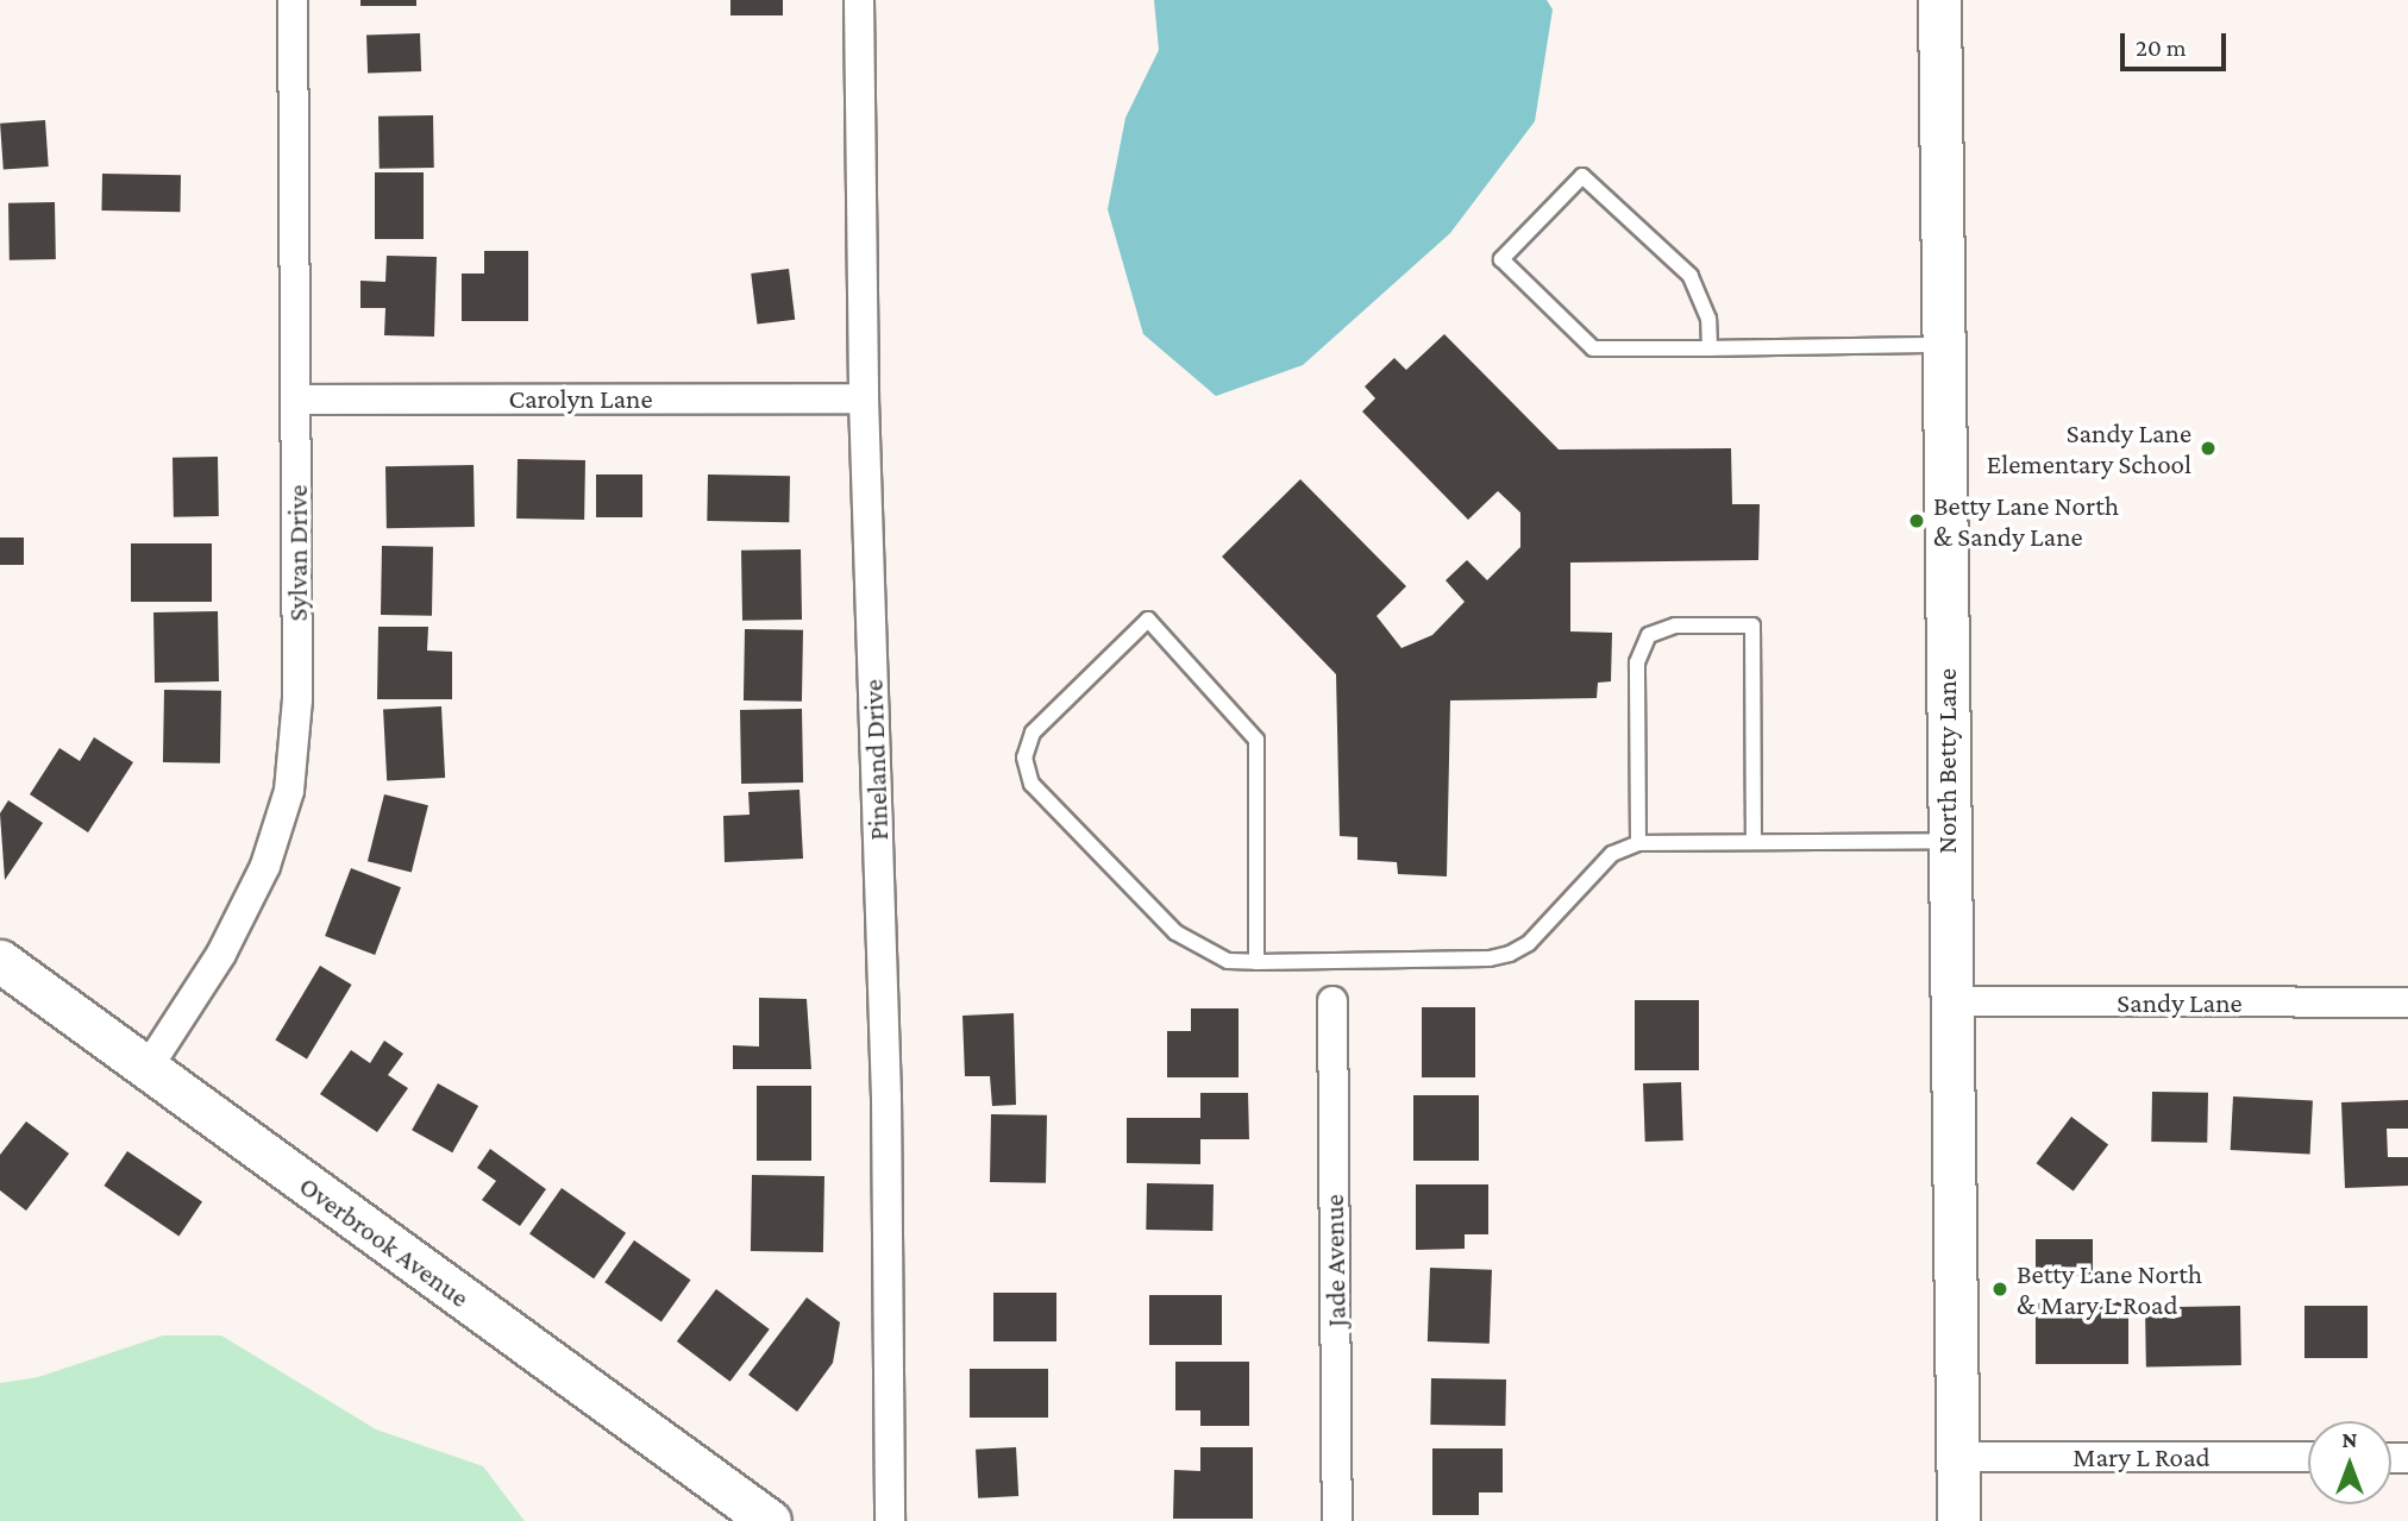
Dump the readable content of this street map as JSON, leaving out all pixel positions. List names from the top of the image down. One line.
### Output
{"streets":{"street":["Carolyn Lane","Sylvan Drive","Pineland Drive","North Betty Lane","Sandy Lane","Overbrook Avenue","Jade Avenue","Mary L Road"]},"crossings":[["Carolyn Lane","Sylvan Drive"],["Carolyn Lane","Pineland Drive"],["Sylvan Drive","Overbrook Avenue"],["North Betty Lane","Sandy Lane"],["North Betty Lane","Mary L Road"]],"places":["Sandy Lane Elementary School","Betty Lane North & Sandy Lane","Betty Lane North & Mary L Road"],"scale_bar":"20 m","north":"top"}
